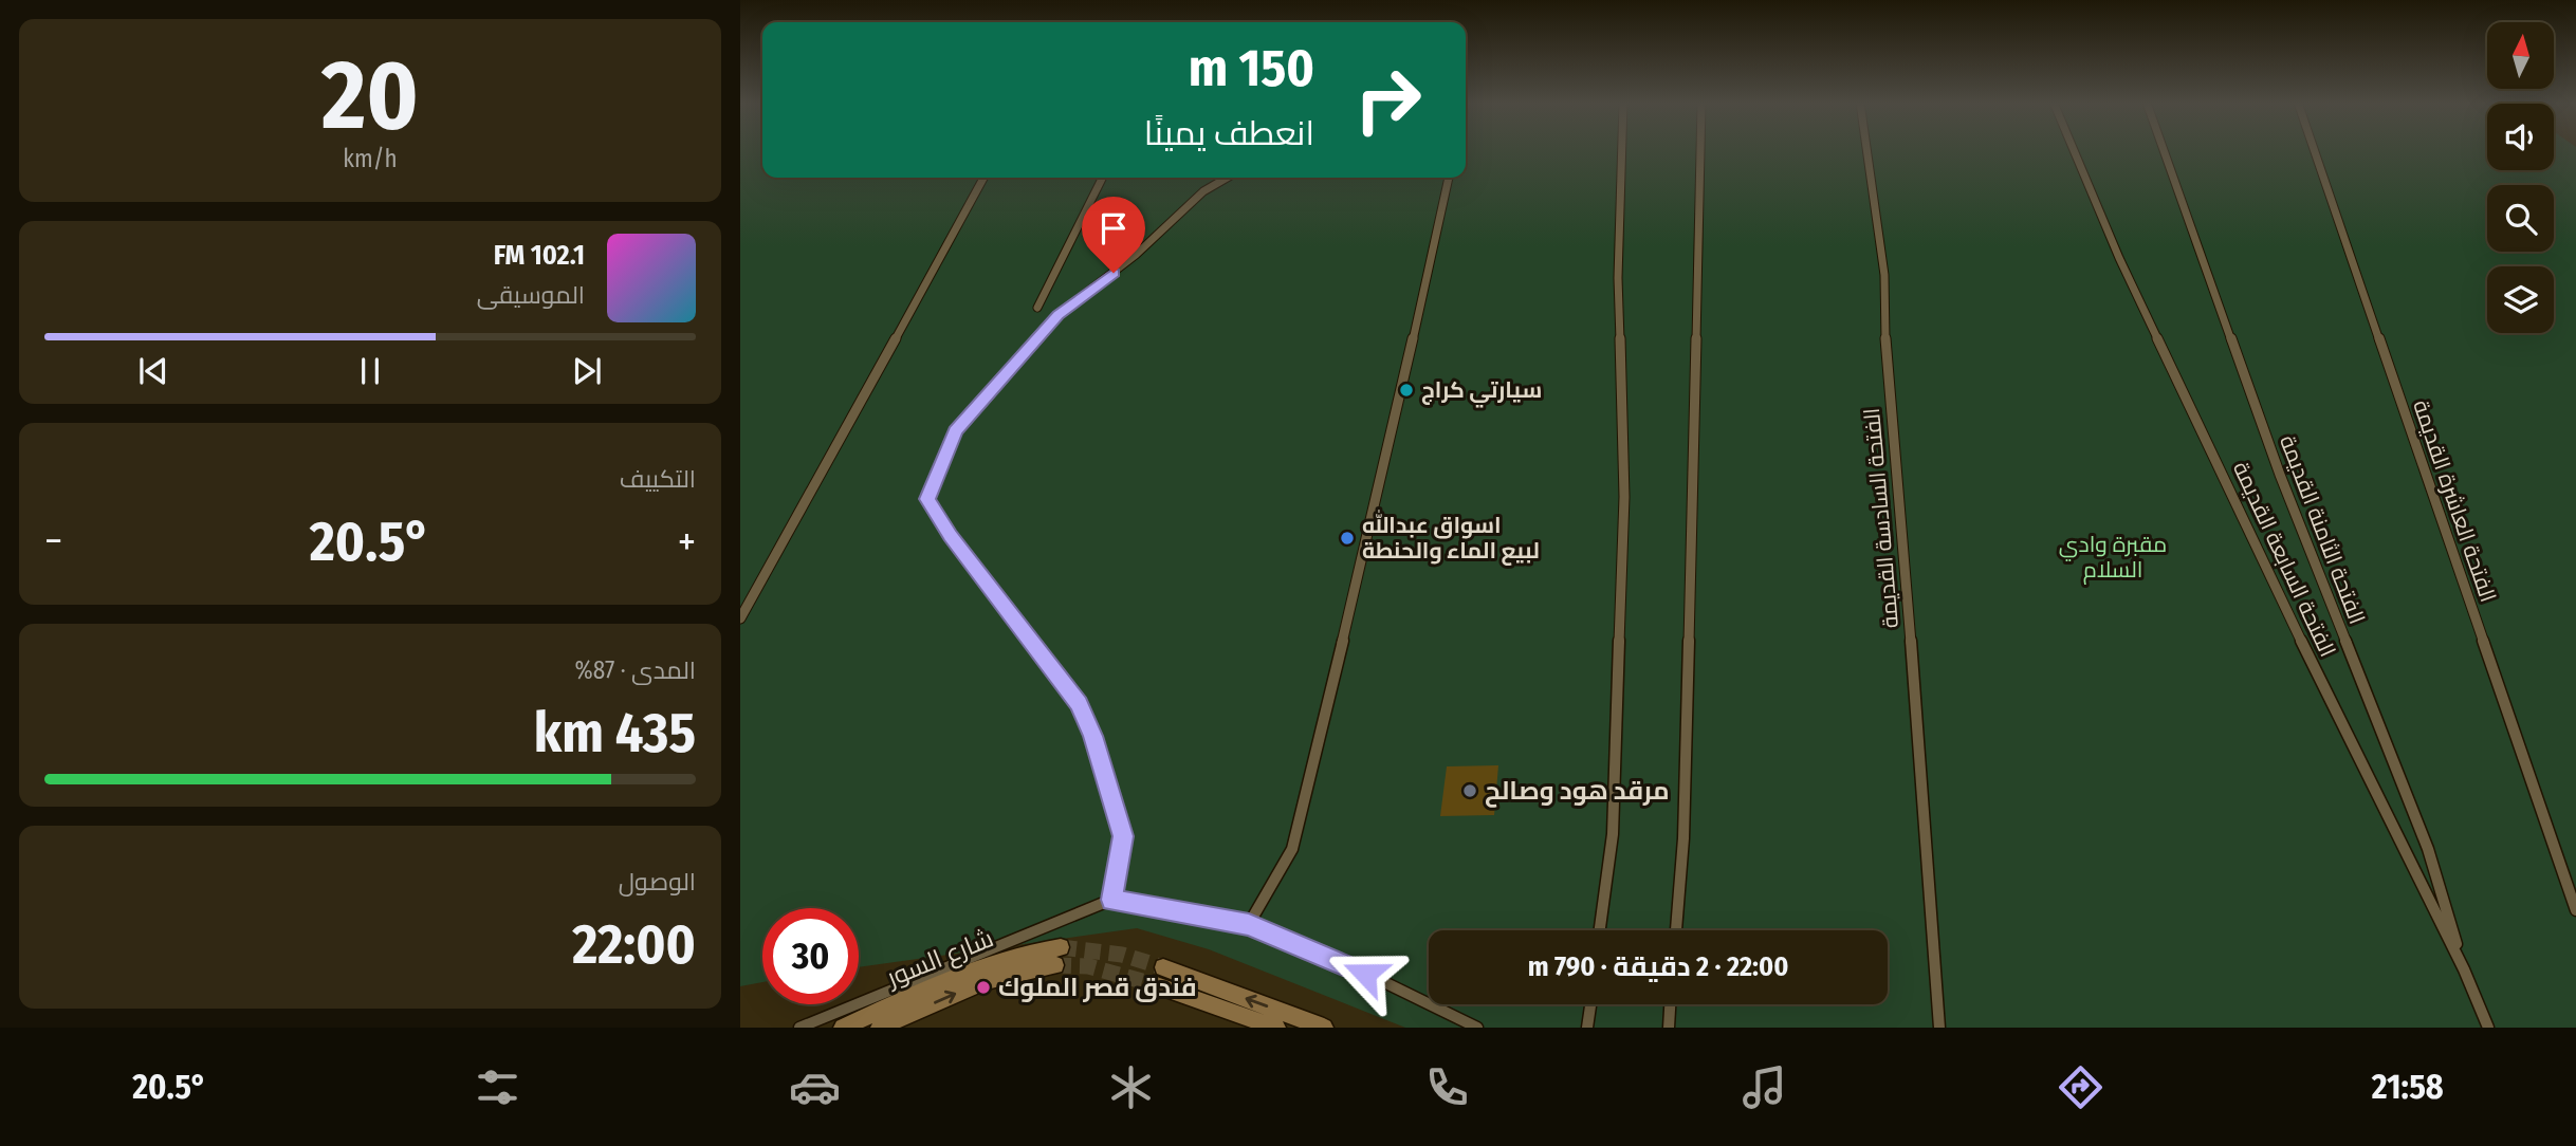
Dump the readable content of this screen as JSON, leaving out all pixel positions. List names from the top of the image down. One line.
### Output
{"streets":{"main road":["شارع السور"],"street":["الفتحة العاشرة القديمة","الفتحة السادسة القديمة","الفتحة الثامنة القديمة","الفتحة السابعة القديمة"]},"crossings":[["الفتحة الثامنة القديمة","الفتحة السابعة القديمة"]],"parks":["مقبرة وادي السلام"],"places":["سيارتي كراج","اسواق عبدالله لبيع الماء والحنطة","مرقد هود وصالح","فندق قصر الملوك"],"north":"top","page":{"tile":[["20","km/h"],"التكييف",["المدى · 87%","435 km"],["الوصول","22:00"]],"turn":["150 m","انعطف يمينًا"],"song":["102.1 FM","الموسيقى"],"heat":["−","20.5°","+"],"limit":"30","trip":"22:00 · 2 دقيقة · 790 m","tabs":["21:58","20.5°"]}}
